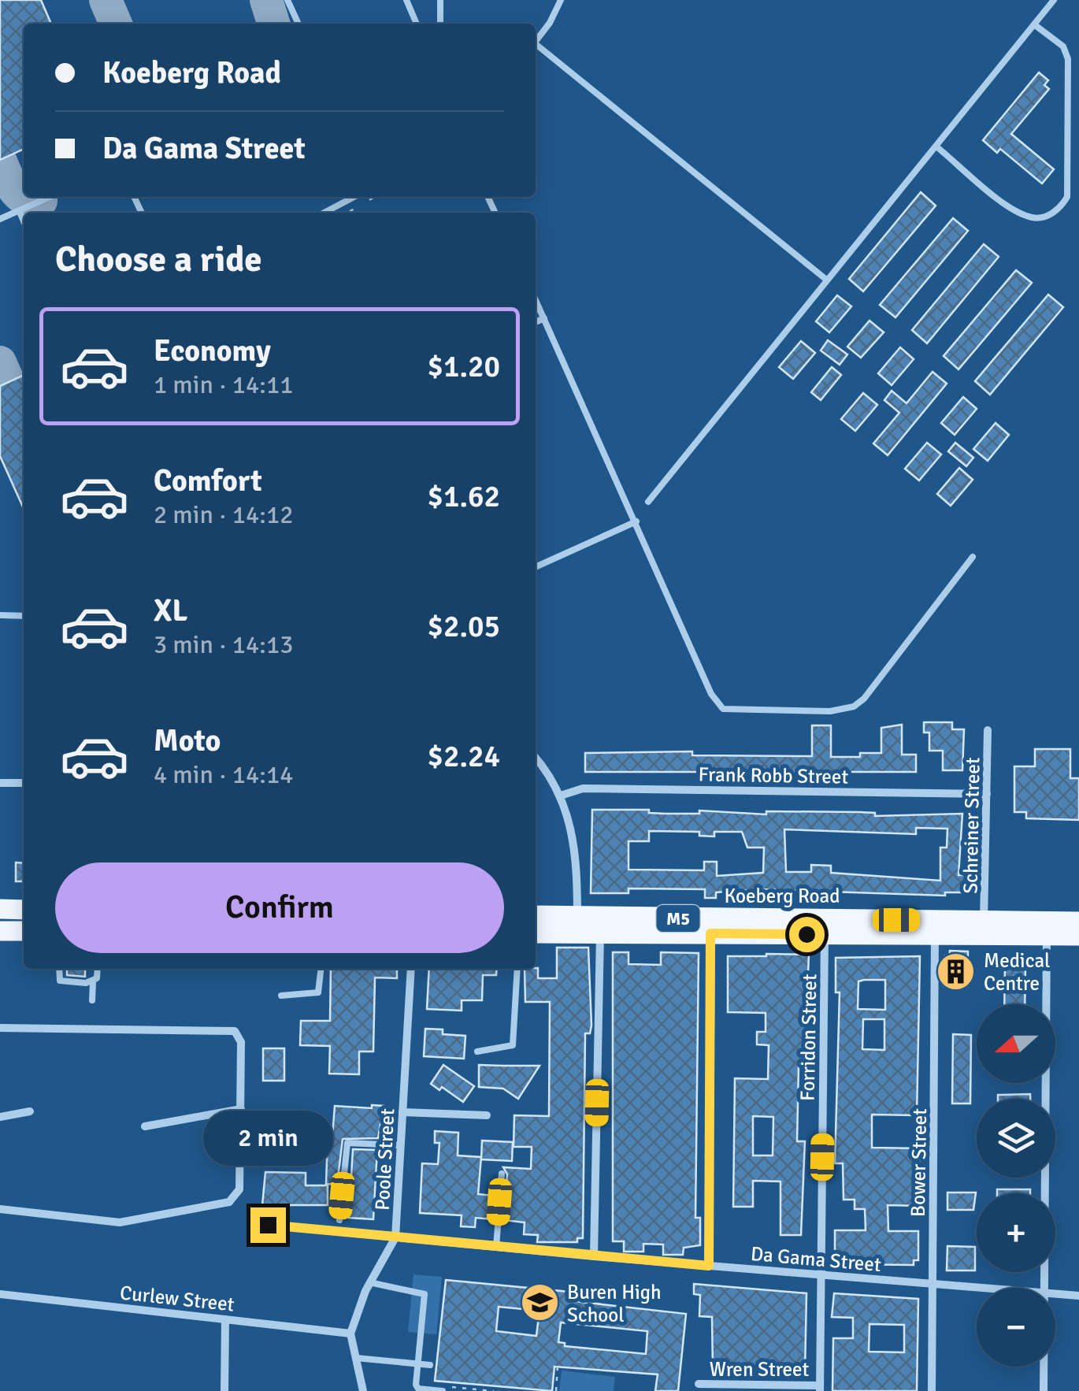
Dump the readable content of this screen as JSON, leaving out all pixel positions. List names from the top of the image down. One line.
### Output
{"streets":{"main road":["Koeberg Road","M5"],"street":["Frank Robb Street","Schreiner Street","Forridon Street","Poole Street","Bower Street","Da Gama Street","Curlew Street","Wren Street"]},"crossings":[["Frank Robb Street","Schreiner Street"],["Schreiner Street","Koeberg Road"],["Koeberg Road","Forridon Street"],["Koeberg Road","Bower Street"],["Forridon Street","Da Gama Street"],["Forridon Street","Wren Street"],["Poole Street","Da Gama Street"],["Poole Street","Curlew Street"],["Bower Street","Da Gama Street"]],"places":{"building":["Medical Centre"],"school or university":["Buren High School"]},"north":"left","page":{"banner":["Koeberg Road","Da Gama Street"],"heading":"Choose a ride","list":[{"name":"Economy","note":"1 min · 14:11","value":"$1.20"},{"name":"Comfort","note":"2 min · 14:12","value":"$1.62"},{"name":"XL","note":"3 min · 14:13","value":"$2.05"},{"name":"Moto","note":"4 min · 14:14","value":"$2.24"}],"buttons":"Confirm","map_buttons":["+","−"],"bubble":"2 min"}}
